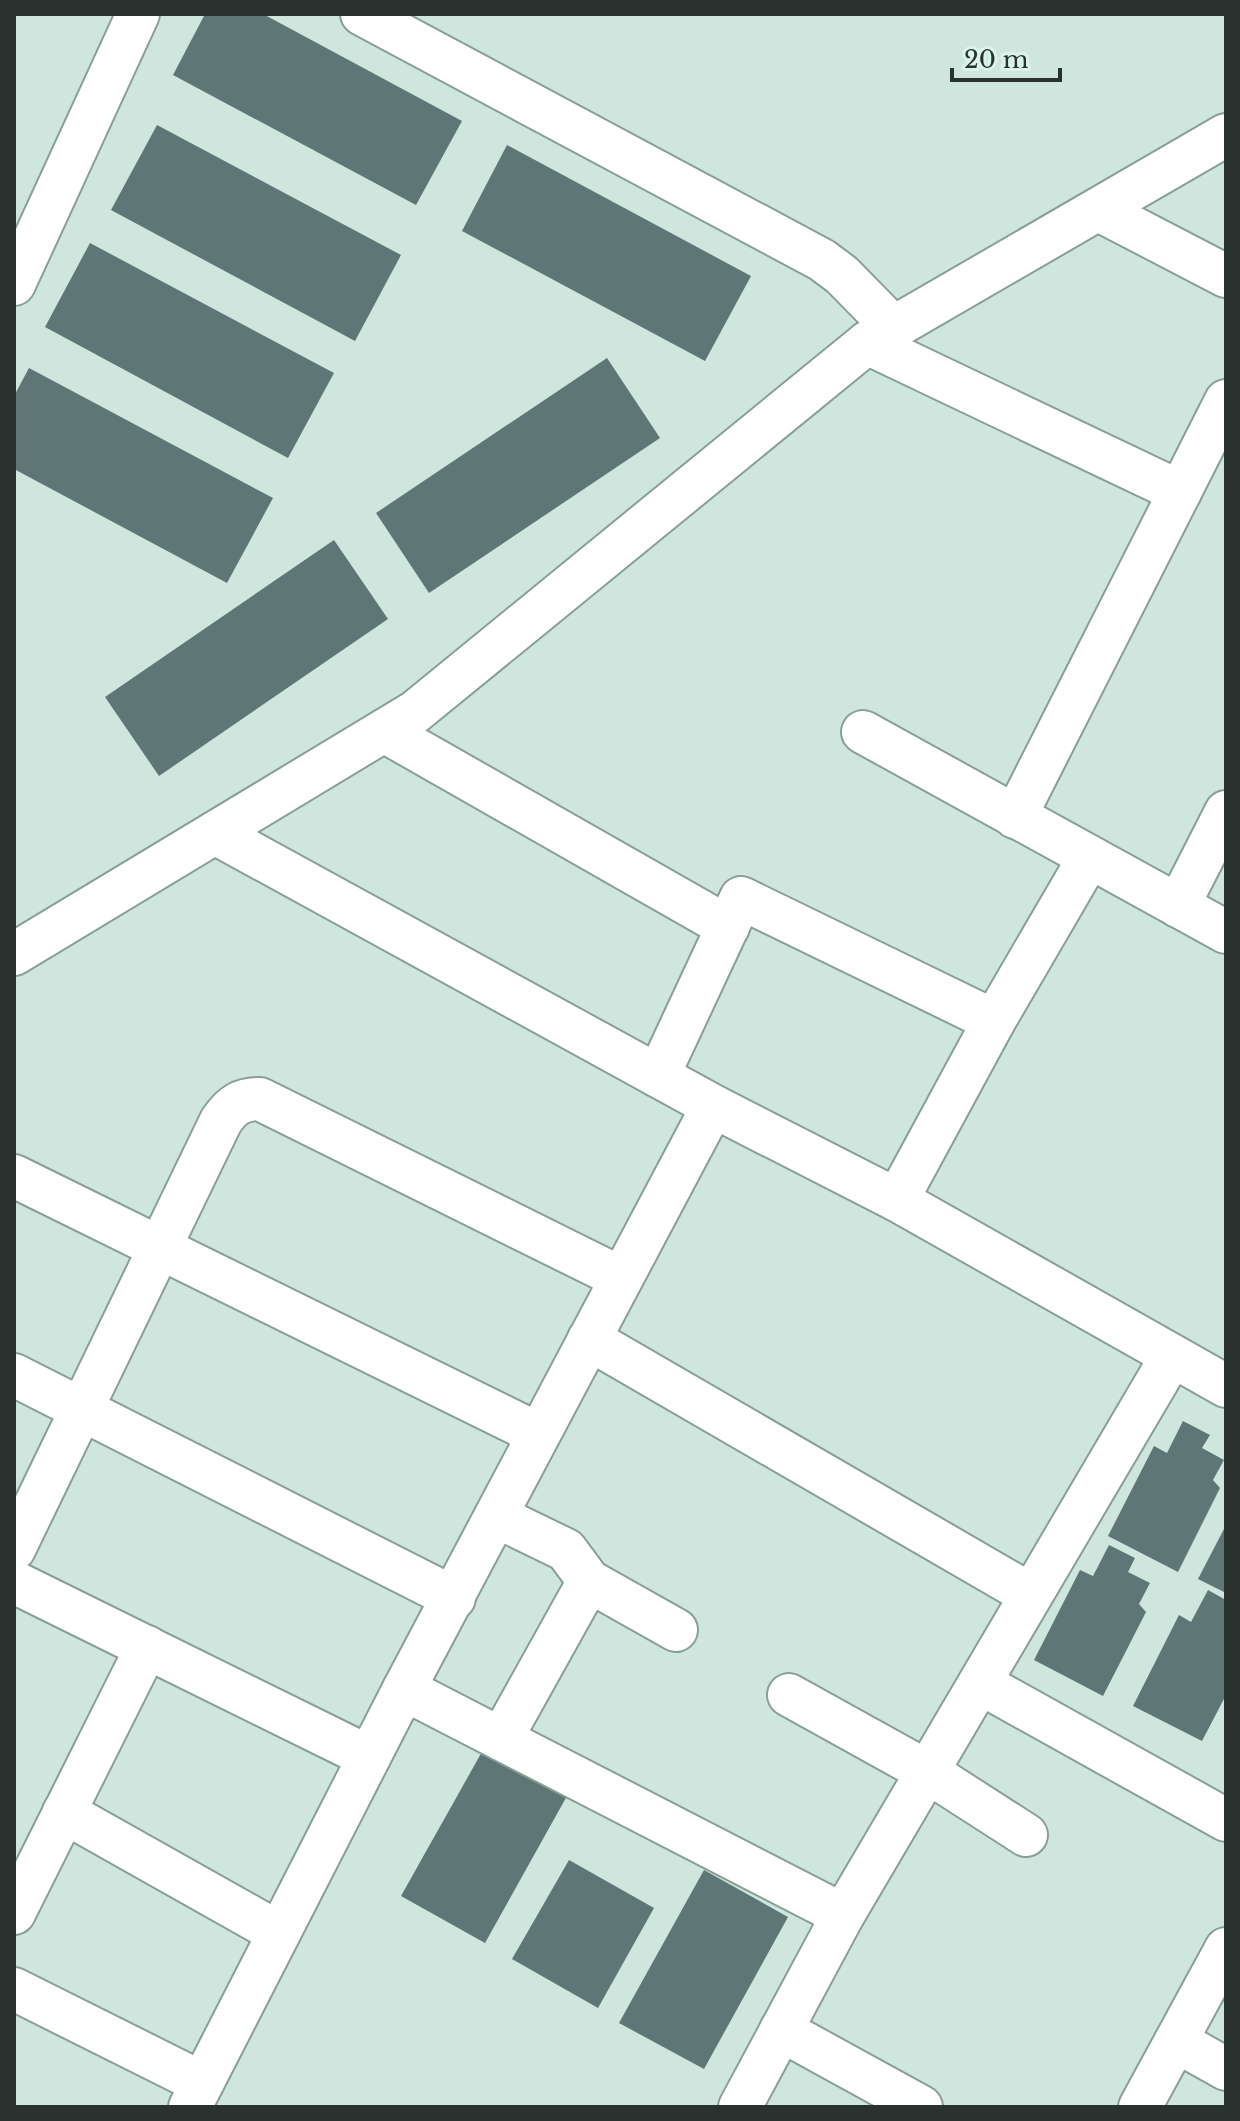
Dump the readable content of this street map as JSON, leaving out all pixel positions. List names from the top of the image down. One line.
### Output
{"scale_bar":"20 m"}
